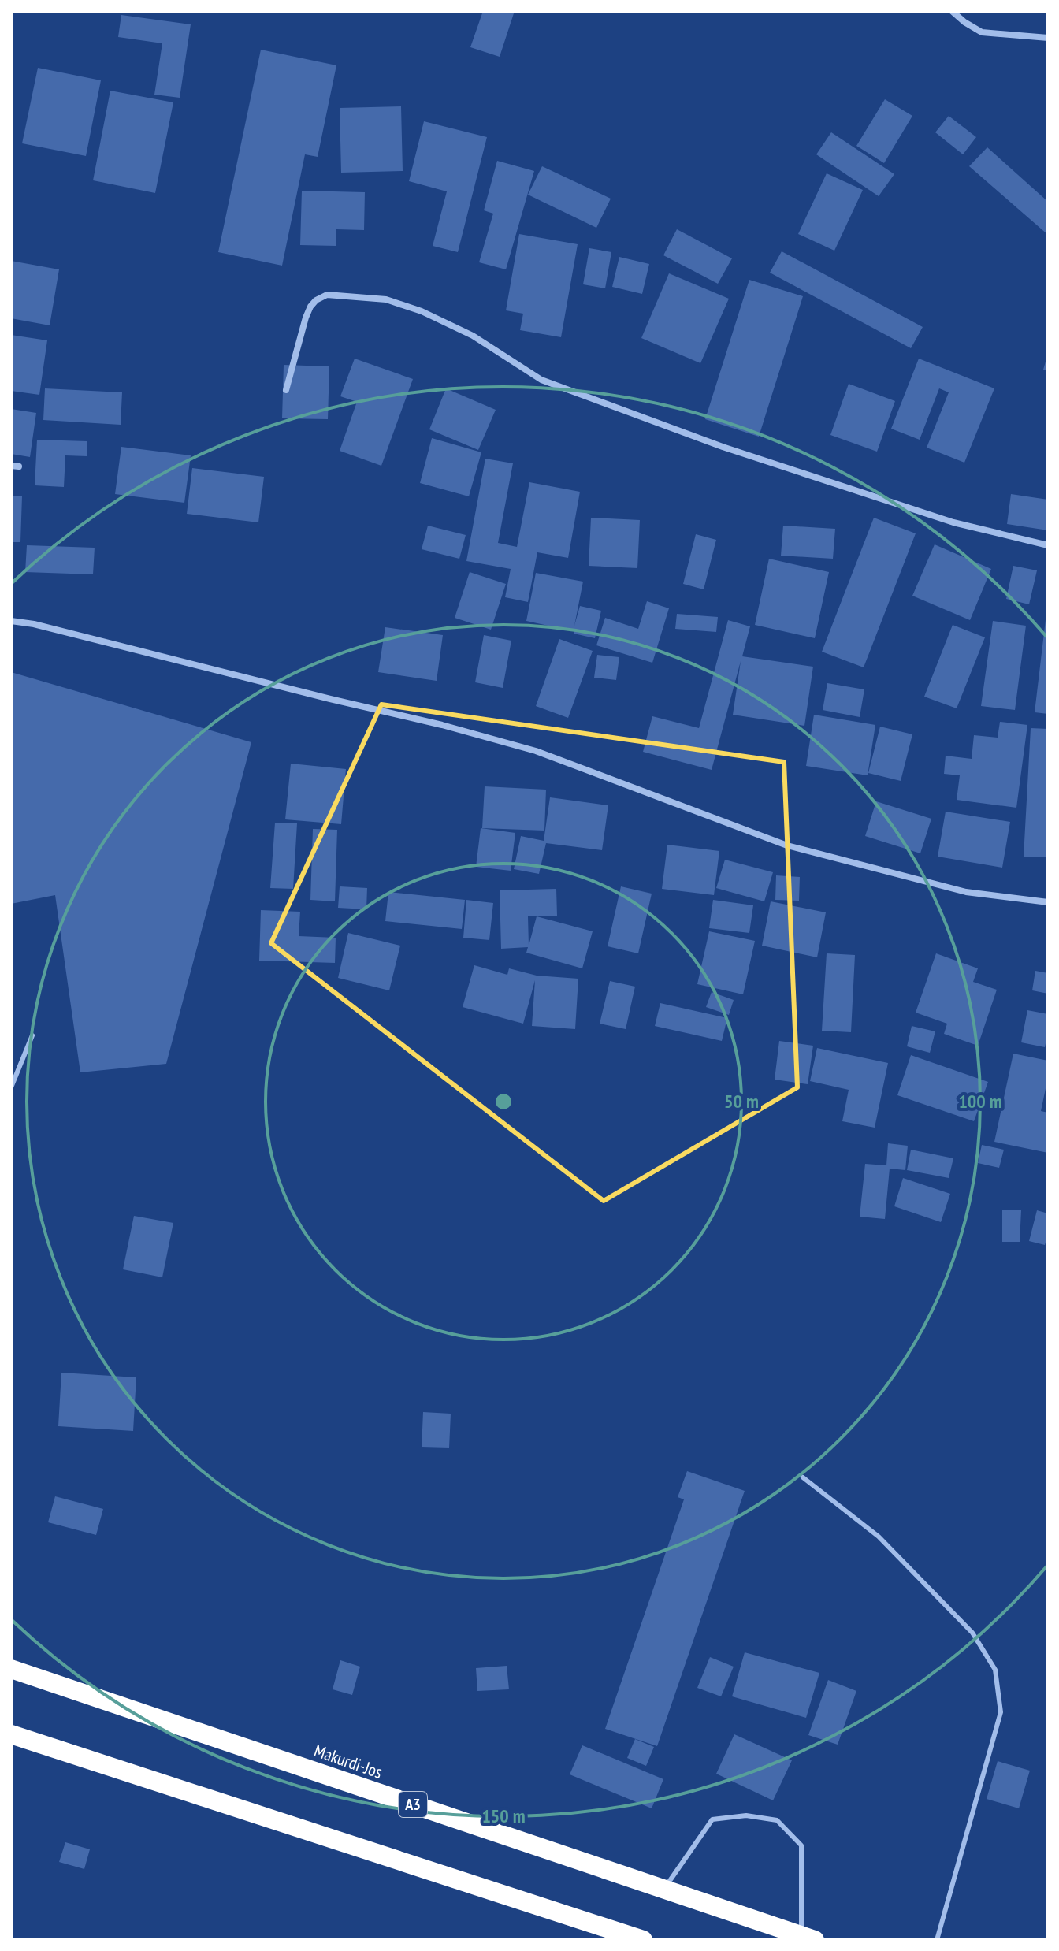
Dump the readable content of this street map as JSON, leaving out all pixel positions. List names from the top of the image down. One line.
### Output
{"streets":{"highway":["Makurdi-Jos","A3"]},"rings":["50 m","100 m","150 m"]}
